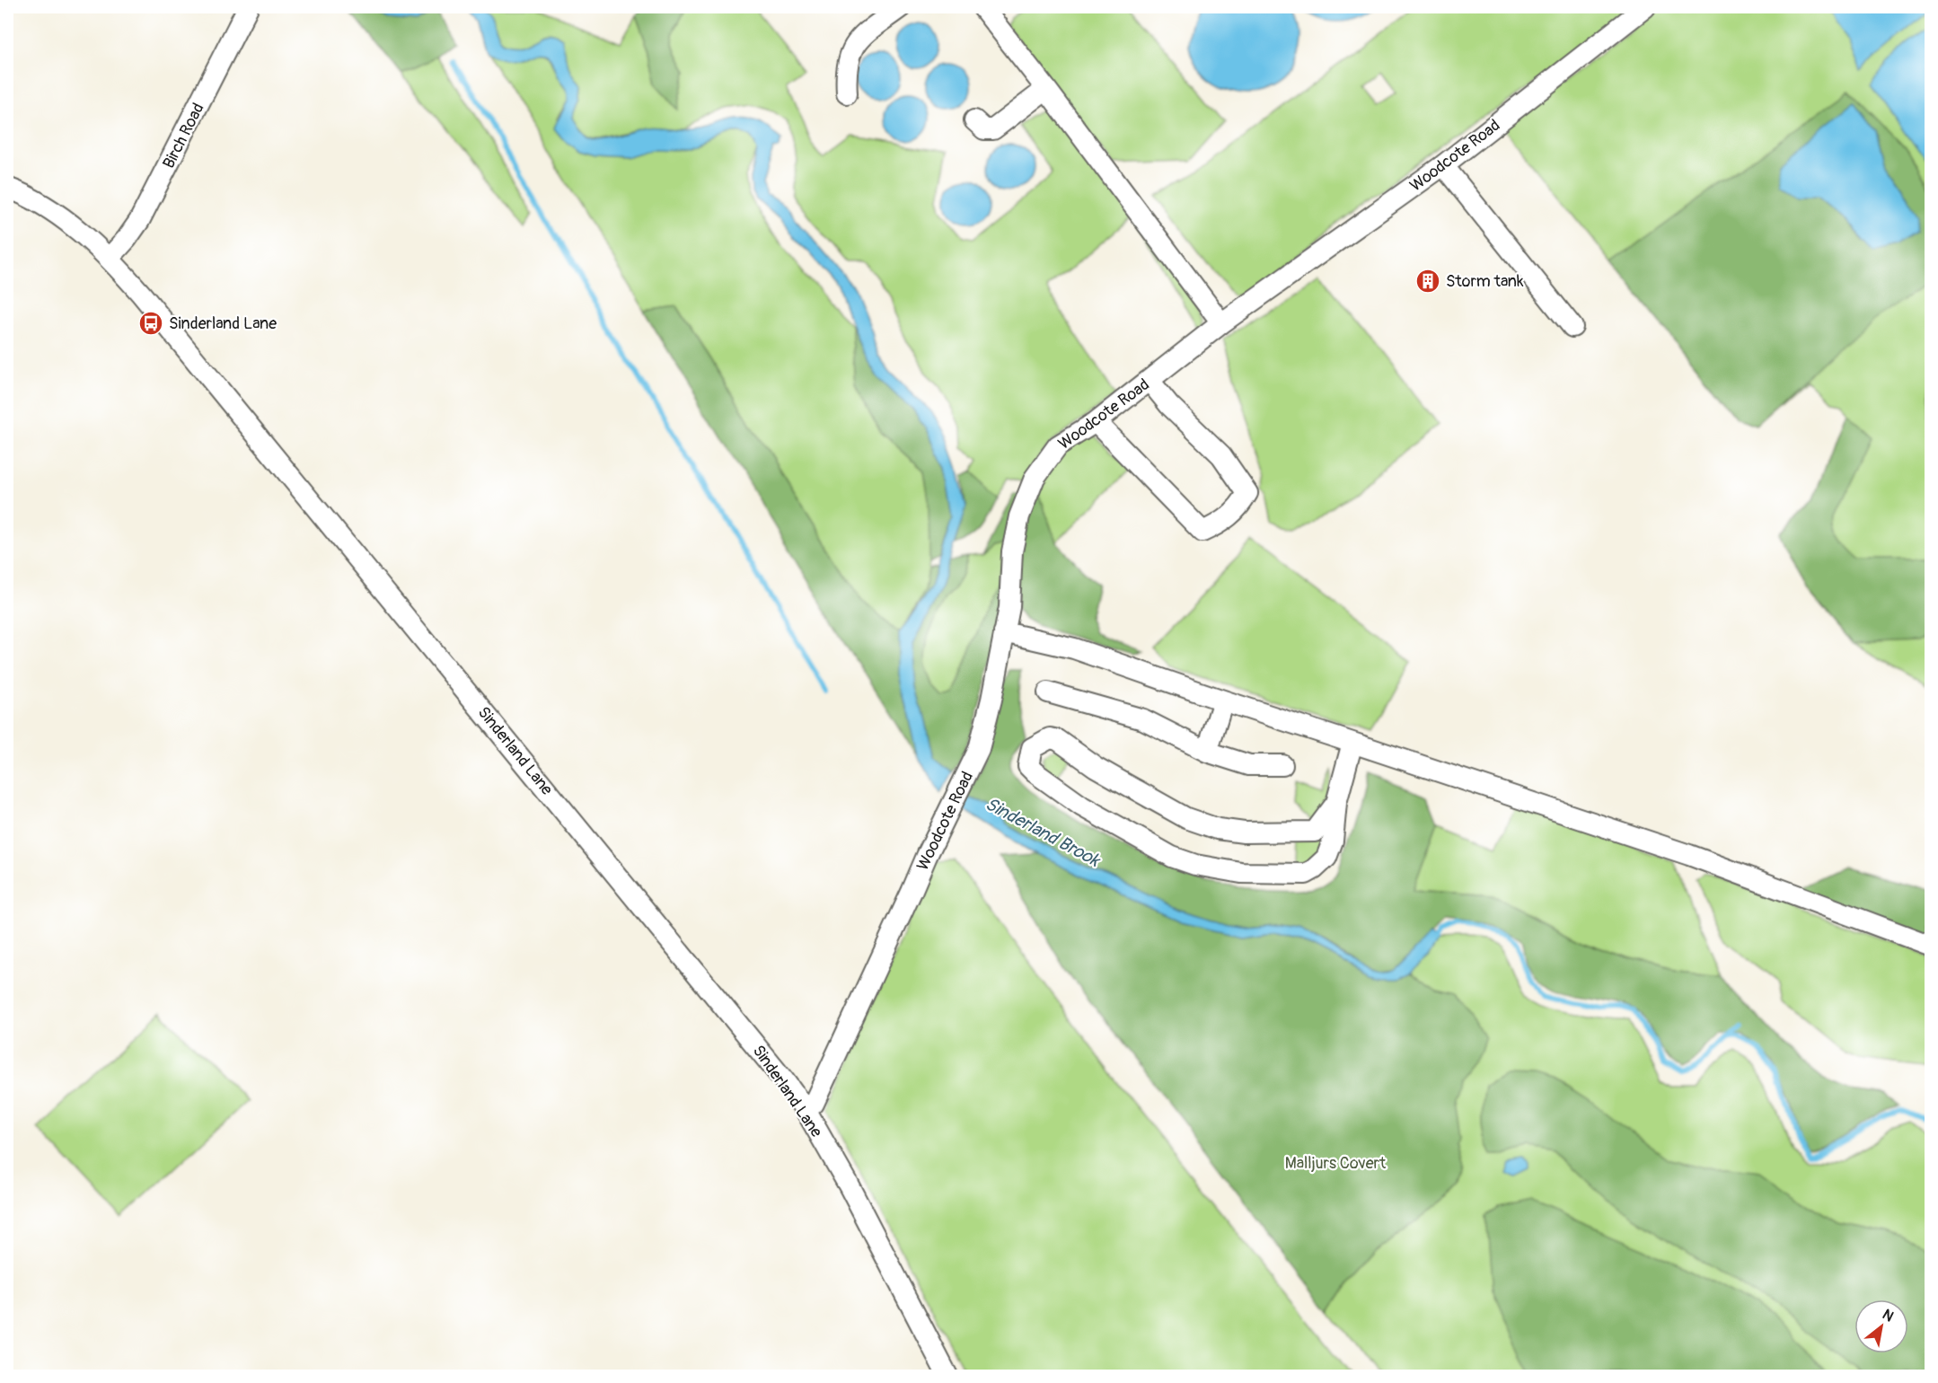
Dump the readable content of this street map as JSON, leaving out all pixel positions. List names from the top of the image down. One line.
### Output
{"streets":{"street":["Birch Road","Woodcote Road","Sinderland Lane"]},"crossings":[["Birch Road","Sinderland Lane"],["Woodcote Road","Sinderland Lane"]],"water":["Sinderland Brook"],"parks":["Malljurs Covert"],"places":{"building":["Storm tank"],"bus stop":["Sinderland Lane"]},"north":"top right"}
